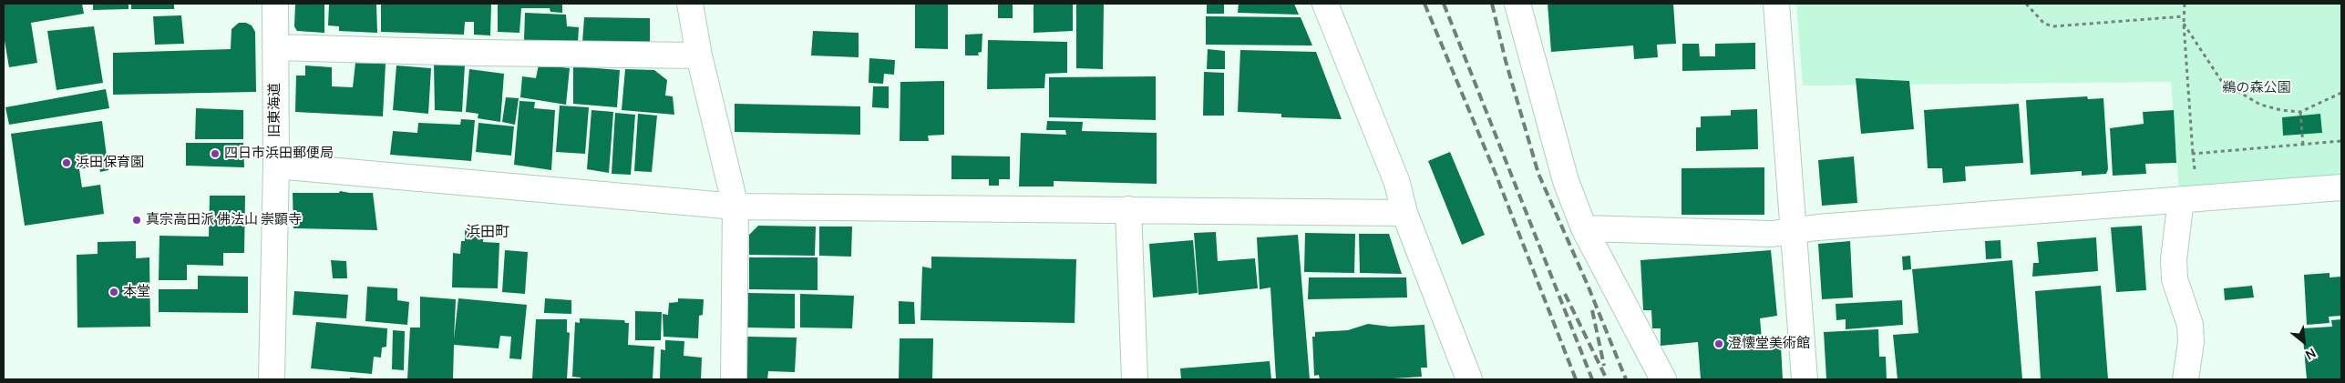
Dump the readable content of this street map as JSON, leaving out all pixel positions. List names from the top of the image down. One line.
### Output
{"streets":{"street":["旧東海道"]},"districts":["浜田町"],"parks":["鵜の森公園"],"places":["四日市浜田郵便局","浜田保育園","真宗高田派 佛法山 崇顕寺","本堂","澄懐堂美術館"],"north":"bottom right"}
